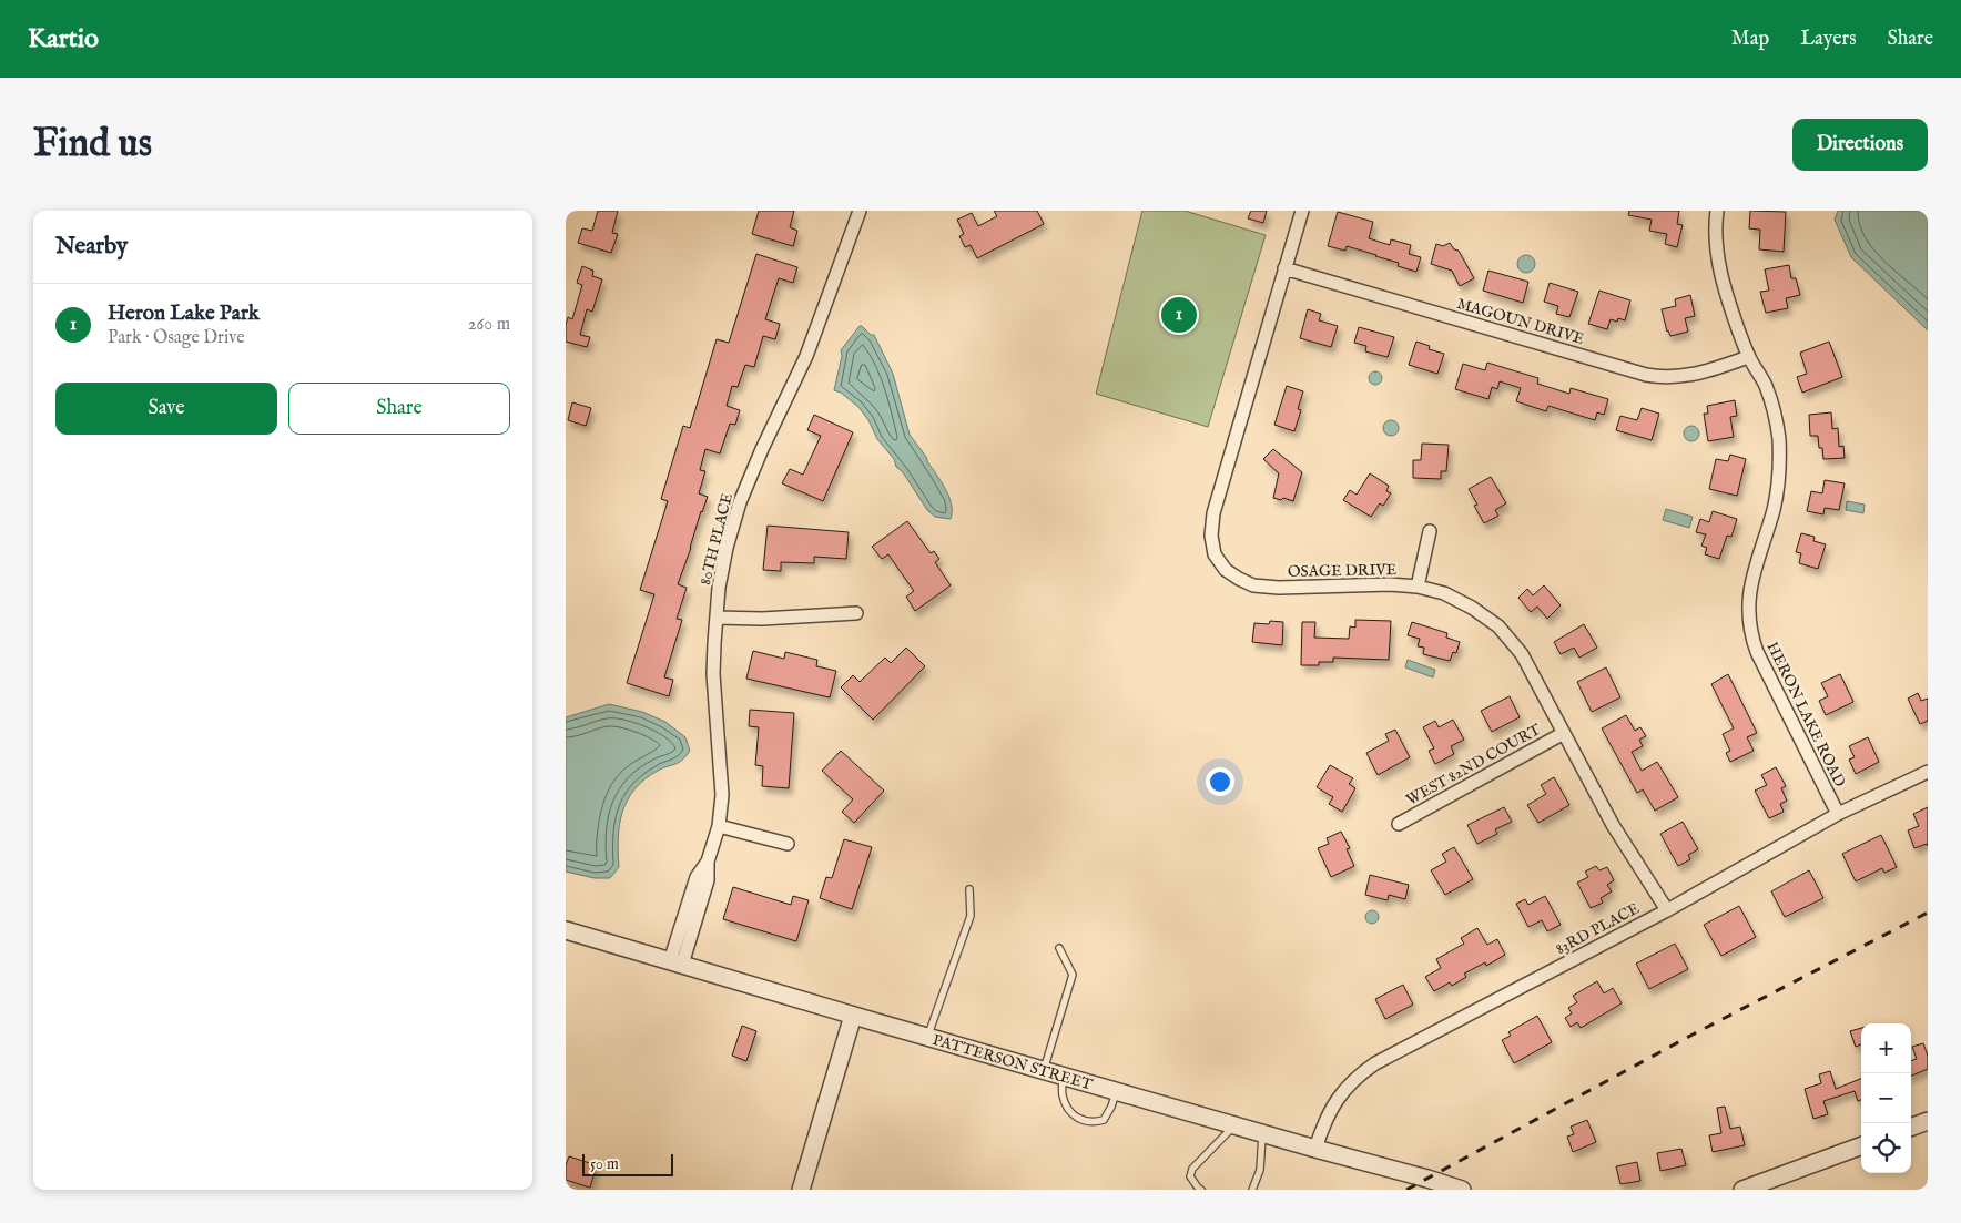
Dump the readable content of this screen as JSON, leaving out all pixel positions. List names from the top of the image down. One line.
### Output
{"streets":{"street":["MAGOUN DRIVE","80TH PLACE","OSAGE DRIVE","HERON LAKE ROAD","WEST 82ND COURT","83RD PLACE","PATTERSON STREET"]},"crossings":[["MAGOUN DRIVE","OSAGE DRIVE"],["MAGOUN DRIVE","HERON LAKE ROAD"],["80TH PLACE","PATTERSON STREET"],["OSAGE DRIVE","WEST 82ND COURT"],["OSAGE DRIVE","83RD PLACE"],["HERON LAKE ROAD","83RD PLACE"],["83RD PLACE","PATTERSON STREET"]],"scale_bar":"50 m","page":{"header":"Kartio","nav":["Map","Layers","Share"],"buttons":["Directions",["Save","Share"]],"title":"Find us","heading":"Nearby","list":[{"mark":"1","name":"Heron Lake Park","note":"Park · Osage Drive","value":"260 m"}],"pins":"1","map_buttons":["+","−"],"scale":"50 m"}}
